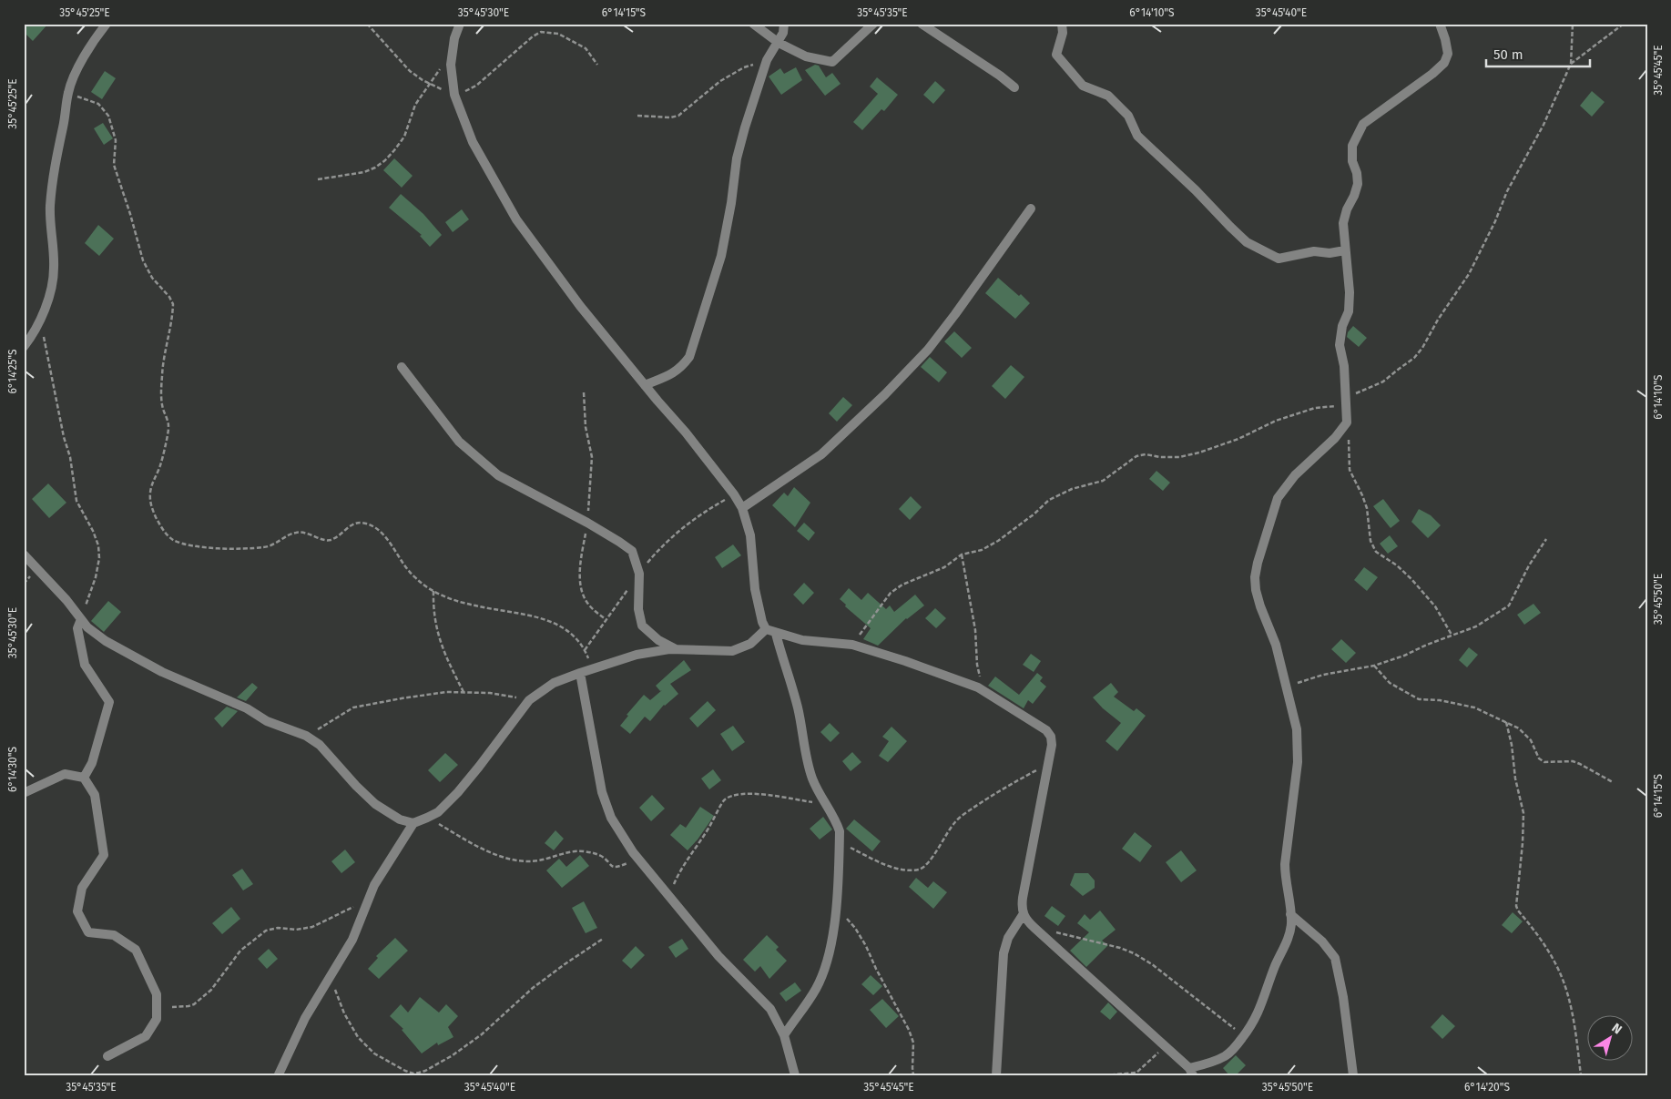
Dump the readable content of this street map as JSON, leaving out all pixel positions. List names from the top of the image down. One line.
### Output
{"scale_bar":"50 m","north":"top right","coordinates":["35°45'25\"E","35°45'30\"E","6°14'15\"S","35°45'35\"E","6°14'10\"S","35°45'40\"E","35°45'45\"E","6°14'25\"S","35°45'50\"E","6°14'30\"S","6°14'20\"S"]}
